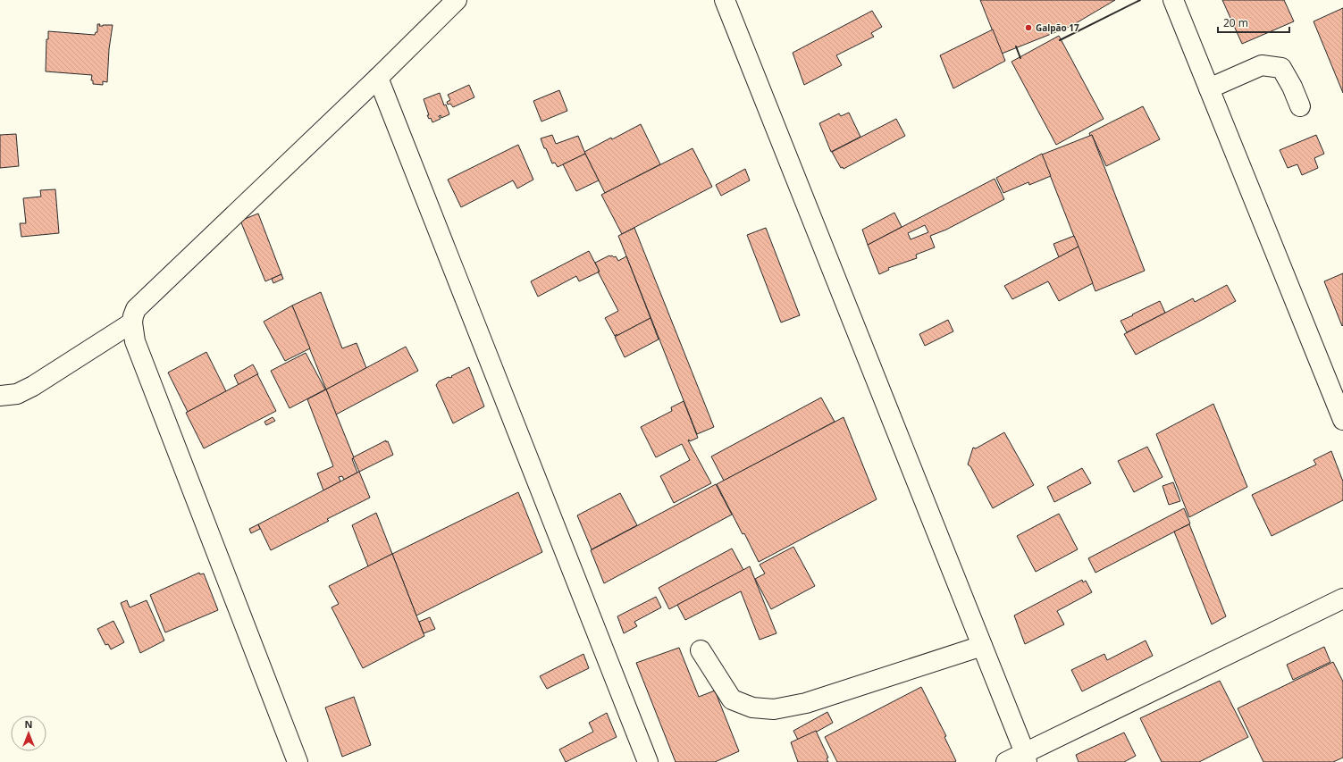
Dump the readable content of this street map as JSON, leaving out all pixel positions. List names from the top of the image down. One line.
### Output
{"places":["Galpão 17"],"scale_bar":"20 m","north":"top"}
